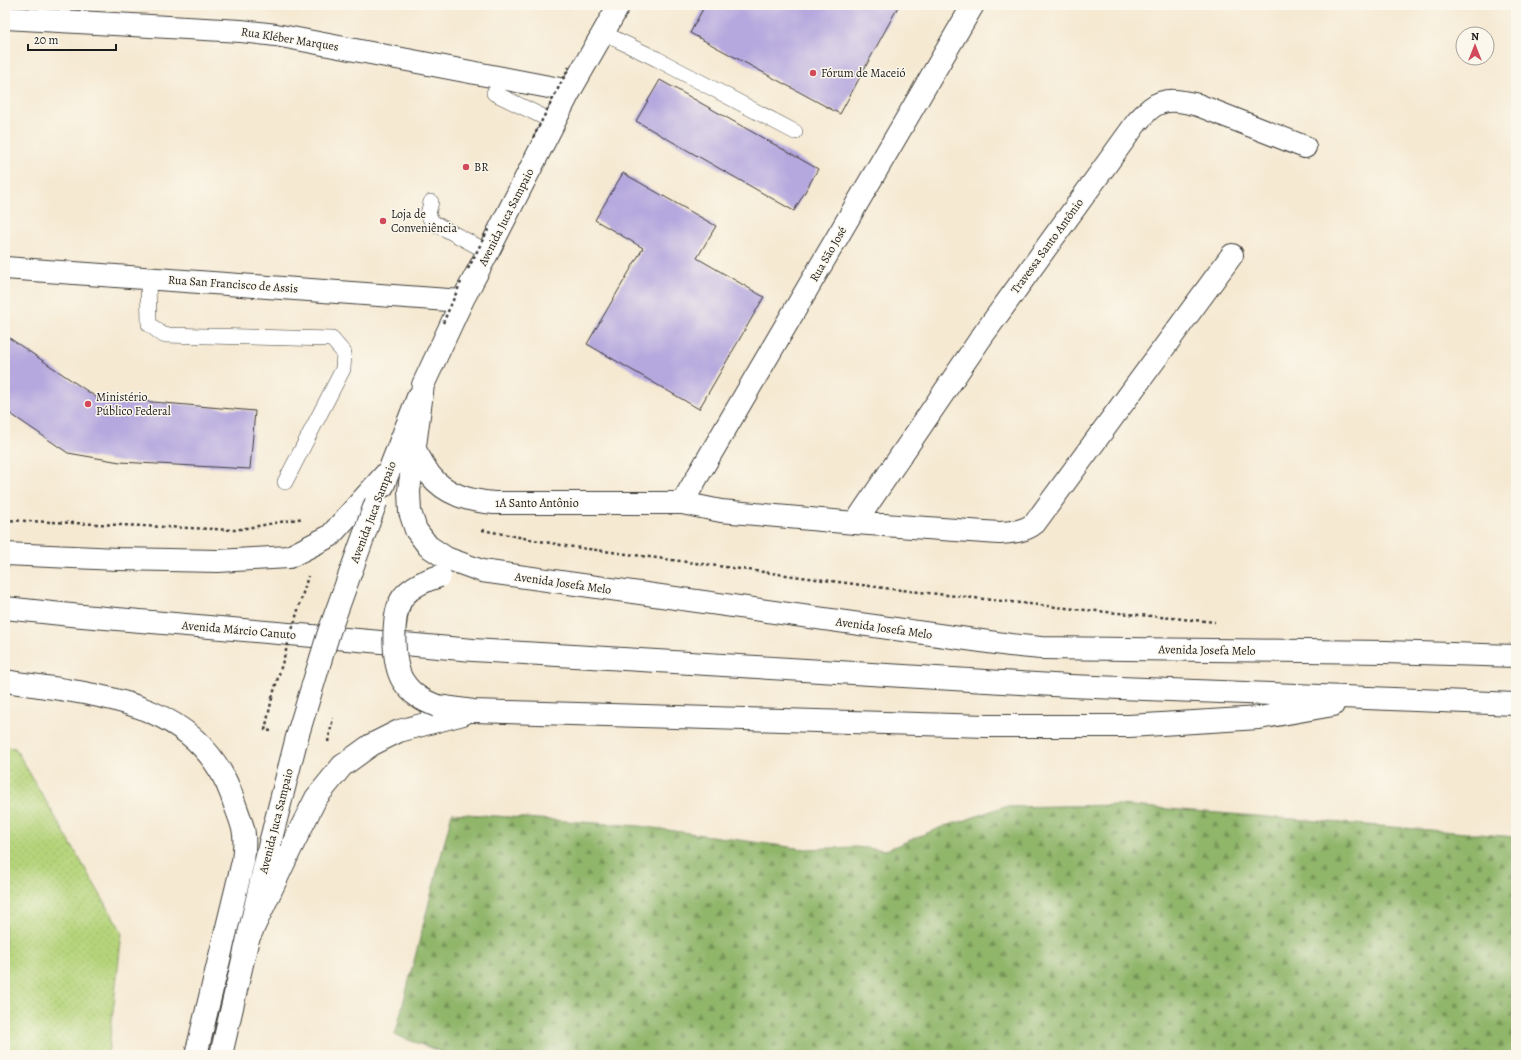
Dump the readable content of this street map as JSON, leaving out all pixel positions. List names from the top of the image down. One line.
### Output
{"streets":{"main road":["Rua Kléber Marques","Avenida Juca Sampaio","Travessa Santo Antônio","Rua São José","Rua San Francisco de Assis","1A Santo Antônio","Avenida Josefa Melo","Avenida Márcio Canuto"]},"crossings":[["Rua Kléber Marques","Avenida Juca Sampaio"],["Avenida Juca Sampaio","Rua San Francisco de Assis"],["Avenida Juca Sampaio","Avenida Josefa Melo"],["Travessa Santo Antônio","1A Santo Antônio"],["Rua São José","1A Santo Antônio"],["1A Santo Antônio","Avenida Josefa Melo"]],"places":["Fórum de Maceió","BR","Loja de Conveniência","Ministério Público Federal"],"scale_bar":"20 m","north":"top"}
